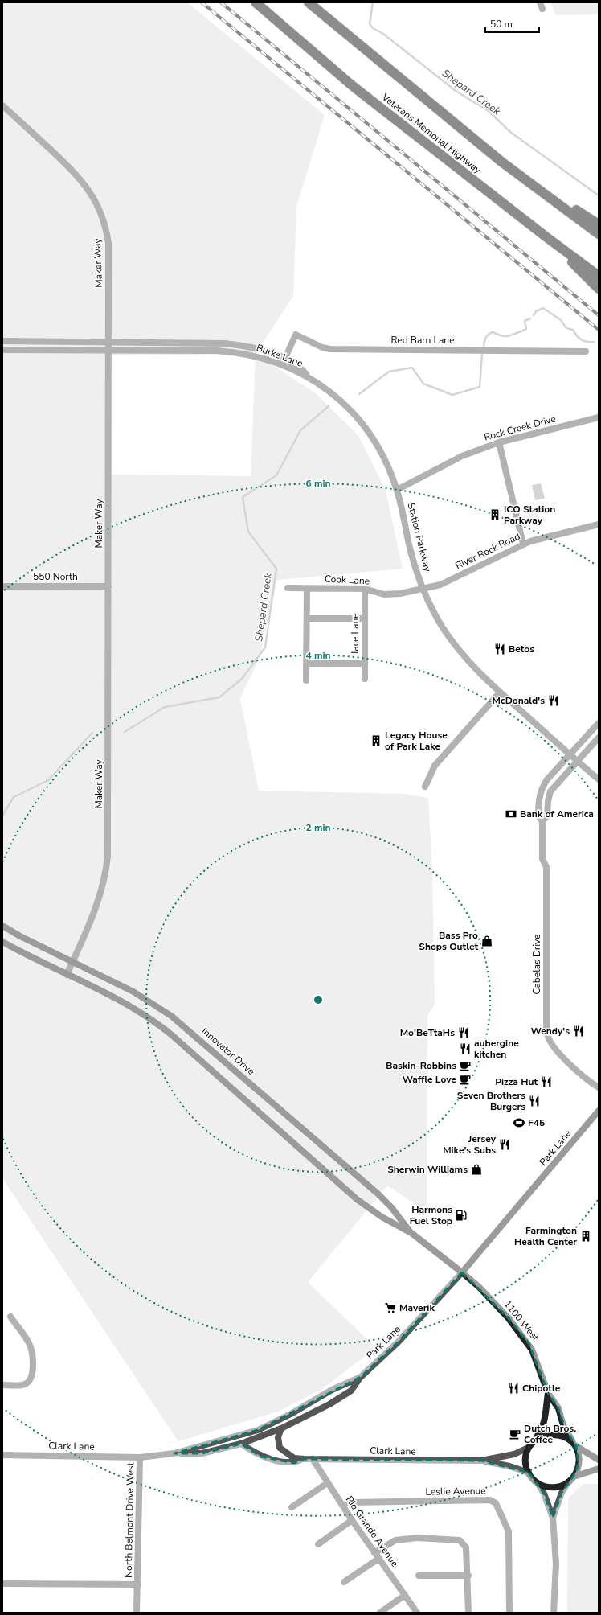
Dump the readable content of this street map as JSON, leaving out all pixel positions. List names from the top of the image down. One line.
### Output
{"streets":{"highway":["Veterans Memorial Highway"],"main road":["Innovator Drive","Park Lane","1100 West"],"street":["Maker Way","Red Barn Lane","Burke Lane","Rock Creek Drive","Station Parkway","River Rock Road","550 North","Cook Lane","Jace Lane","Cabelas Drive","Clark Lane","Leslie Avenue","North Belmont Drive West","Rio Grande Avenue"]},"crossings":[["Maker Way","Burke Lane"],["Maker Way","550 North"],["Maker Way","Innovator Drive"],["Red Barn Lane","Burke Lane"],["Burke Lane","Station Parkway"],["Rock Creek Drive","Station Parkway"],["Station Parkway","River Rock Road"],["Station Parkway","Cook Lane"],["Station Parkway","Cabelas Drive"],["River Rock Road","Cook Lane"],["Cook Lane","Jace Lane"],["Innovator Drive","Park Lane"],["Innovator Drive","1100 West"],["Park Lane","1100 West"],["Park Lane","Clark Lane"],["Park Lane","North Belmont Drive West"],["1100 West","Clark Lane"],["Clark Lane","North Belmont Drive West"],["Clark Lane","Rio Grande Avenue"],["Leslie Avenue","Rio Grande Avenue"]],"water":["Shepard Creek"],"places":{"building":["ICO Station Parkway","Legacy House of Park Lake","Farmington Health Center"],"restaurant":["Betos","McDonald's","Wendy's","Mo'BeTtaHs","aubergine kitchen","Pizza Hut","Seven Brothers Burgers","Jersey Mike's Subs","Chipotle"],"bank":["Bank of America"],"shop":["Bass Pro Shops Outlet","Sherwin Williams"],"cafe":["Baskin-Robbins","Waffle Love","Dutch Bros. Coffee"],"sports":["F45"],"fuel station":["Harmons Fuel Stop"],"supermarket":["Maverik"]},"scale_bar":"50 m","rings":["6 min","4 min","2 min"]}
